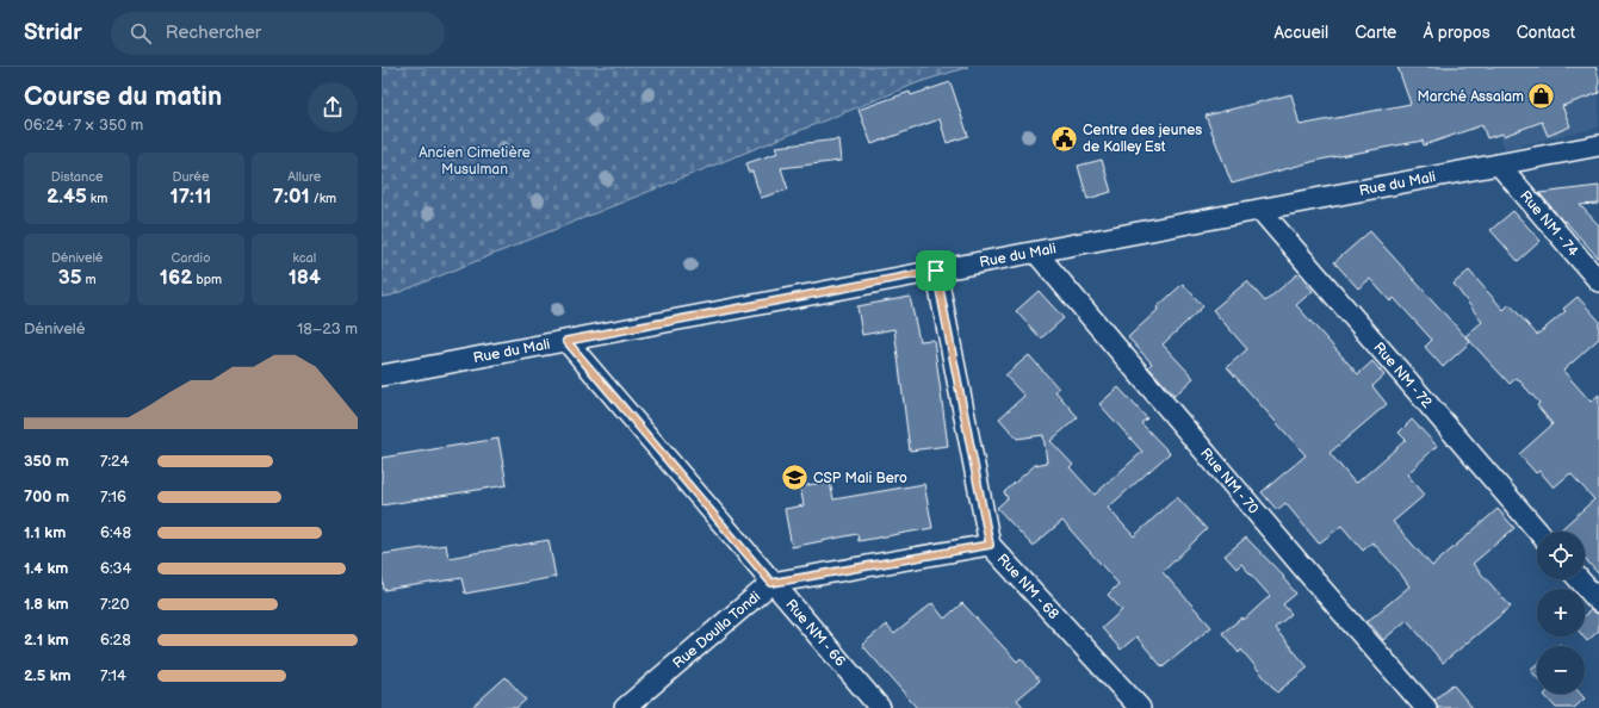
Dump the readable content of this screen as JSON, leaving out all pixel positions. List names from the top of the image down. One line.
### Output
{"streets":{"street":["Rue du Mali","Rue NM - 74","Rue NM - 72","Rue NM - 70","Rue NM - 68","Rue Doulla Tondi","Rue NM - 66"]},"crossings":[["Rue du Mali","Rue NM - 74"],["Rue du Mali","Rue NM - 72"],["Rue du Mali","Rue NM - 70"],["Rue du Mali","Rue NM - 68"],["Rue du Mali","Rue NM - 66"],["Rue NM - 68","Rue Doulla Tondi"],["Rue Doulla Tondi","Rue NM - 66"]],"parks":["Ancien Cimetière Musulman"],"places":{"shop":["Marché Assalam"],"public building":["Centre des jeunes de Kalley Est"],"school or university":["CSP Mali Bero"]},"page":{"header":"Stridr","search":"Rechercher","nav":["Accueil","Carte","À propos","Contact"],"heading":["Course du matin","06:24 · 7 × 350 m"],"stats":[["Distance","2.45 km"],["Durée","17:11"],["Allure","7:01 /km"],["Dénivelé","35 m"],["Cardio","162 bpm"],["kcal","184"]],"chart":["Dénivelé","18–23 m"],"list":[{"name":"350 m","note":"7:24"},{"name":"700 m","note":"7:16"},{"name":"1.1 km","note":"6:48"},{"name":"1.4 km","note":"6:34"},{"name":"1.8 km","note":"7:20"},{"name":"2.1 km","note":"6:28"},{"name":"2.5 km","note":"7:14"}],"map_buttons":["+","−"]}}
